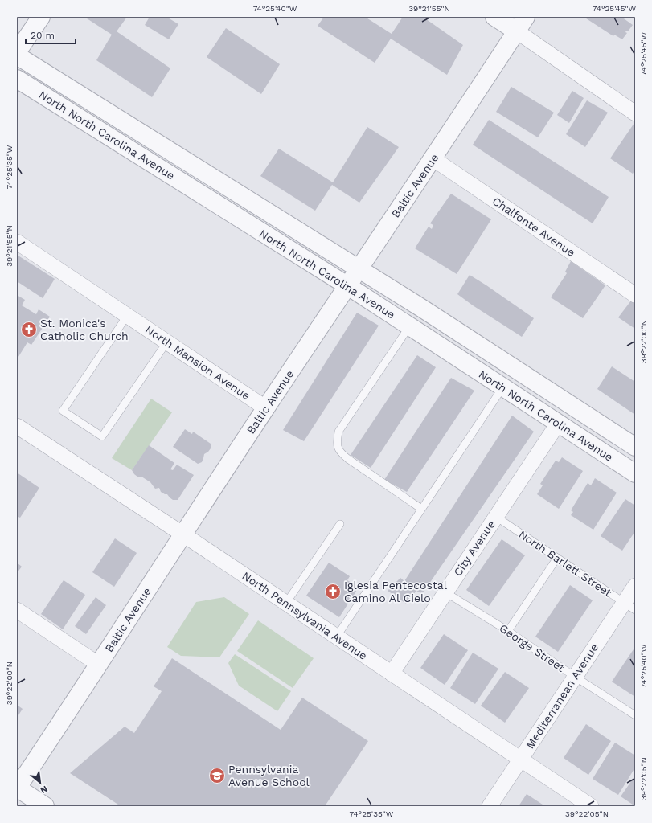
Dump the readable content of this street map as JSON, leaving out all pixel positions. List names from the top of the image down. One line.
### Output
{"streets":{"street":["North North Carolina Avenue","Baltic Avenue","Chalfonte Avenue","North Mansion Avenue","City Avenue","North Pennsylvania Avenue","Mediterranean Avenue"],"lane":["North Barlett Street","George Street"]},"crossings":[["North North Carolina Avenue","Baltic Avenue"],["North North Carolina Avenue","City Avenue"],["Baltic Avenue","Chalfonte Avenue"],["Baltic Avenue","North Mansion Avenue"],["Baltic Avenue","North Pennsylvania Avenue"],["City Avenue","North Barlett Street"],["City Avenue","North Pennsylvania Avenue"],["City Avenue","George Street"],["North Barlett Street","Mediterranean Avenue"],["North Pennsylvania Avenue","Mediterranean Avenue"],["George Street","Mediterranean Avenue"]],"places":{"church":["St. Monica's Catholic Church","Iglesia Pentecostal Camino Al Cielo"],"school or university":["Pennsylvania Avenue School"]},"scale_bar":"20 m","north":"bottom right","coordinates":["74°25'40\"W","39°21'55\"N","74°25'45\"W","74°25'35\"W","39°22'00\"N","39°22'05\"N"]}
